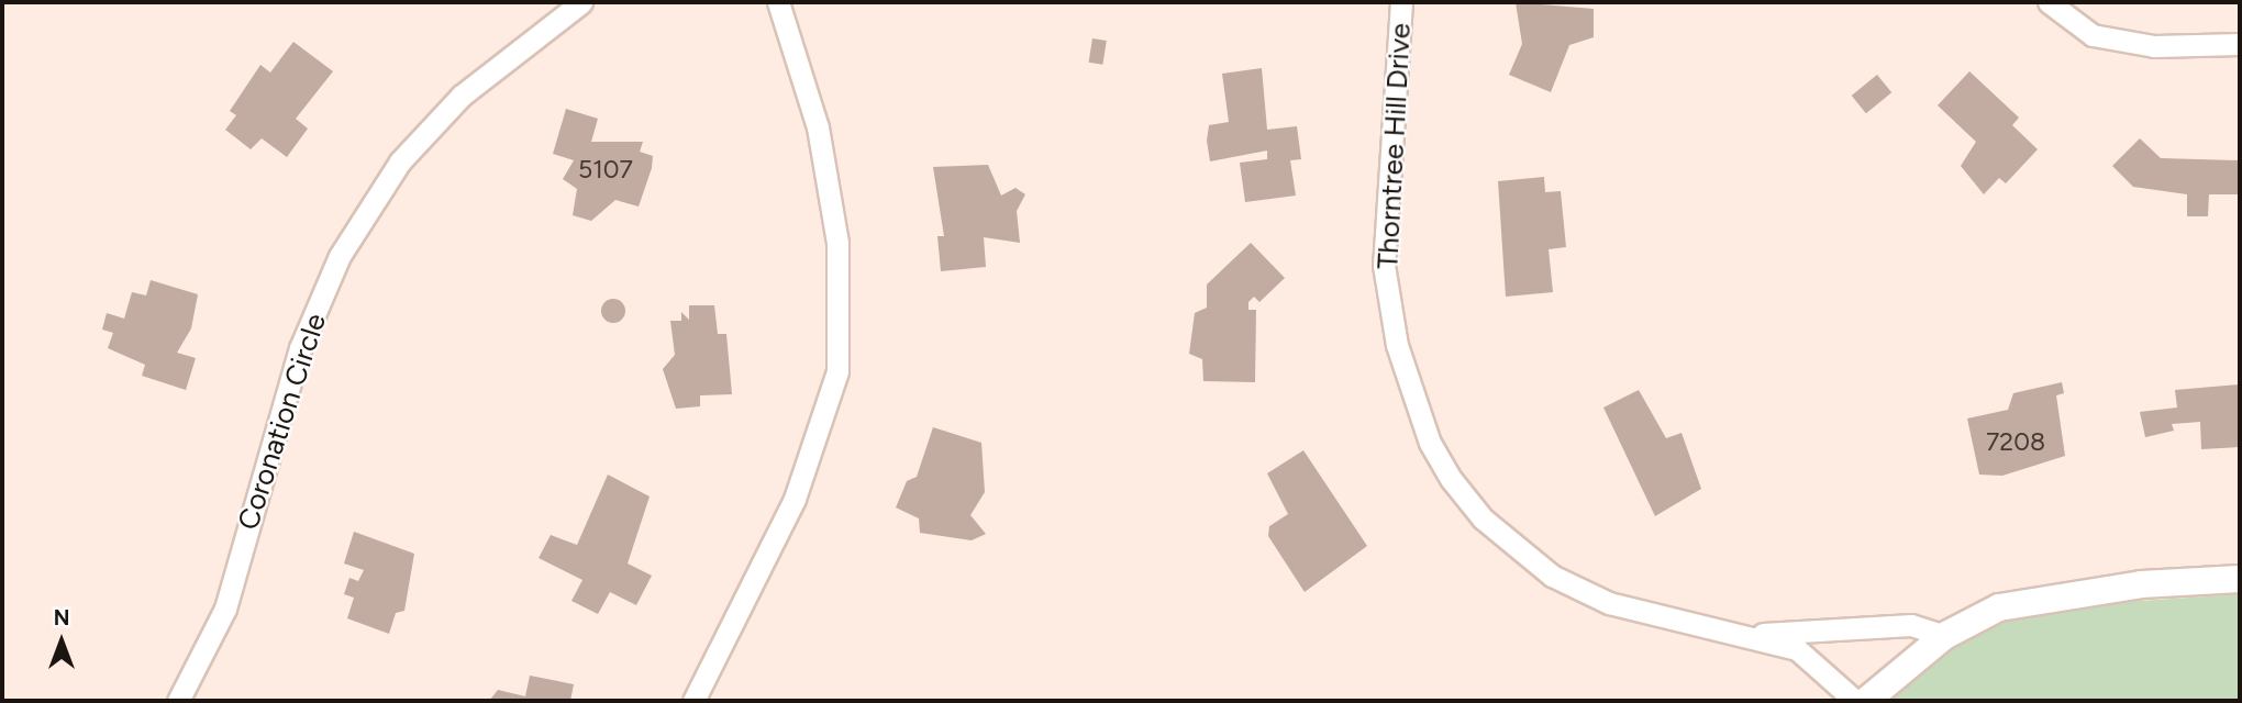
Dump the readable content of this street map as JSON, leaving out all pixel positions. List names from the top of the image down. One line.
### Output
{"streets":{"street":["Thorntree Hill Drive","Coronation Circle"]},"house_numbers":["5107","7208"],"north":"top"}
